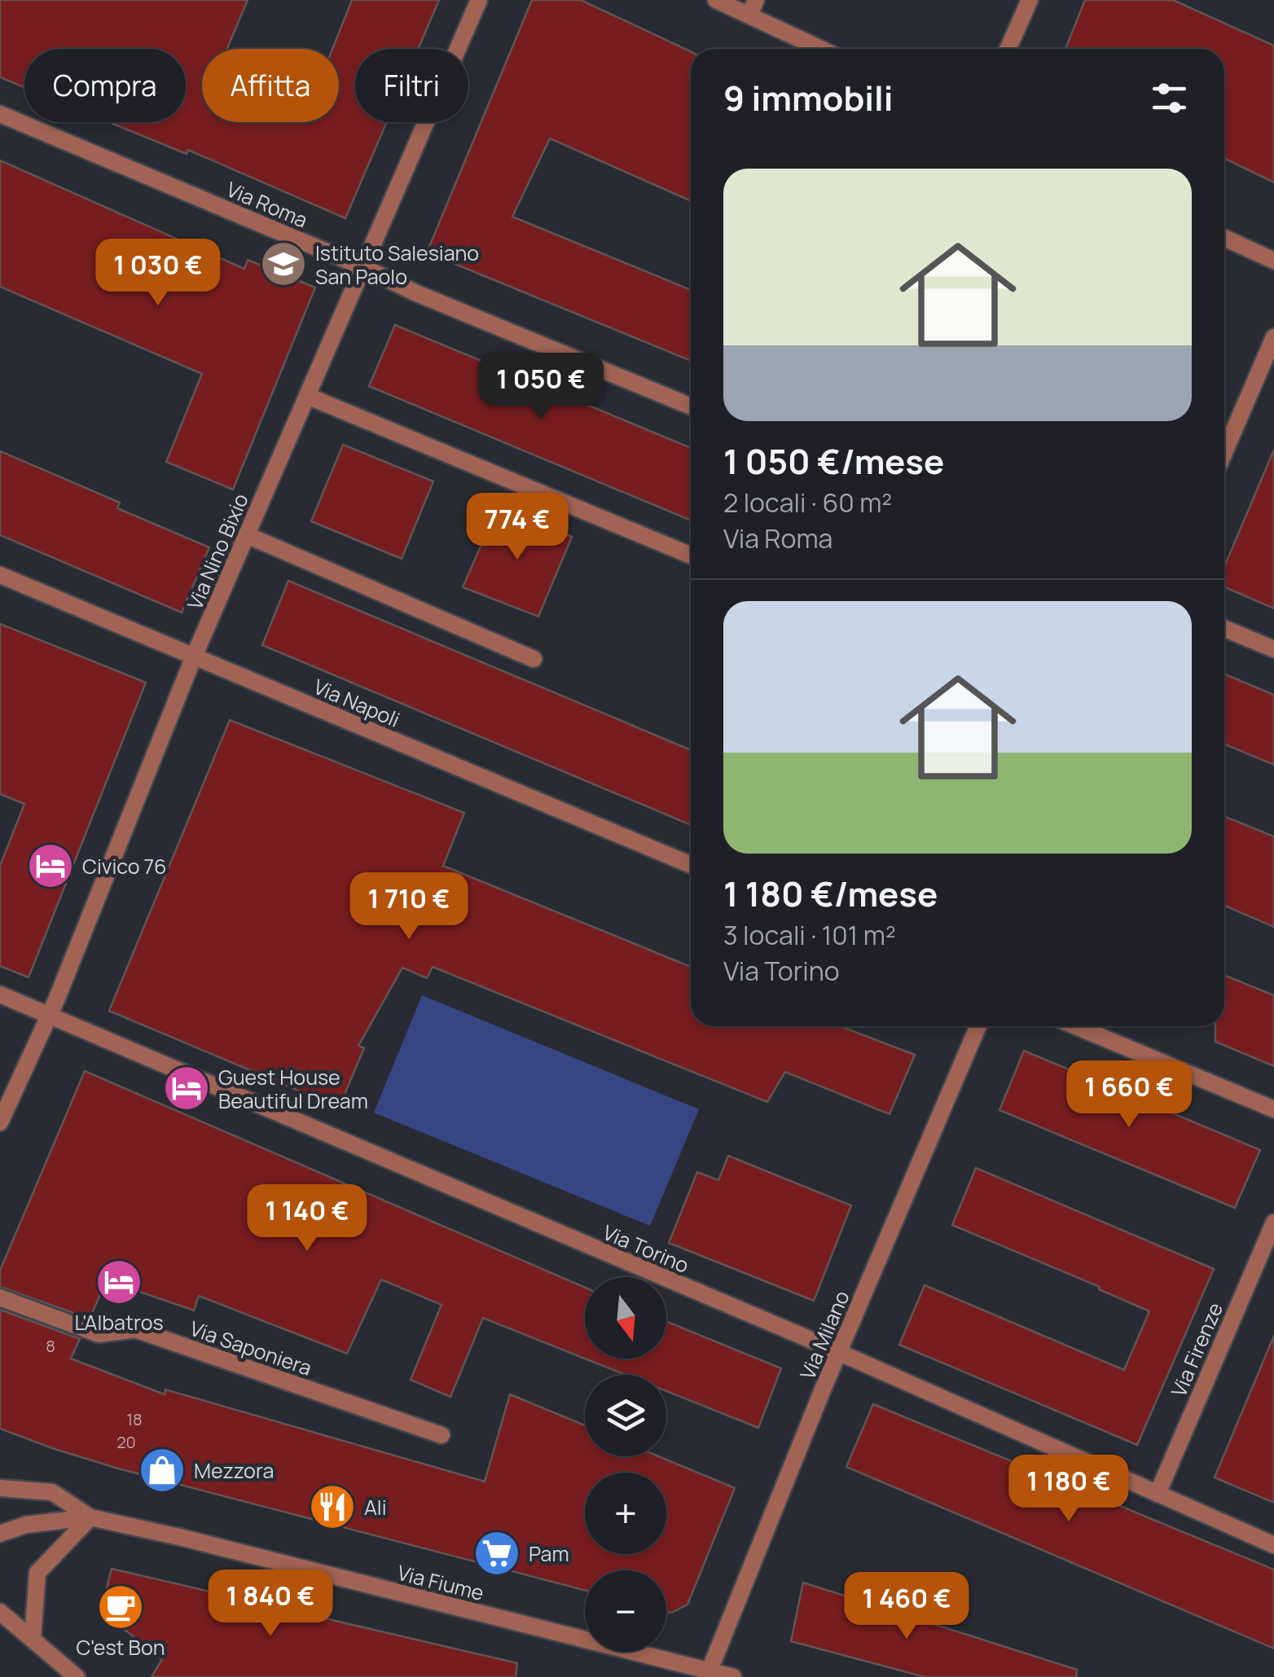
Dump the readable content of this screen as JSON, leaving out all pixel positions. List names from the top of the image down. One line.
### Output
{"streets":{"street":["Via Roma","Via Nino Bixio","Via Napoli","Via Torino","Via Milano","Via Saponiera","Via Firenze","Via Fiume"]},"crossings":[["Via Roma","Via Nino Bixio"],["Via Nino Bixio","Via Napoli"],["Via Nino Bixio","Via Torino"],["Via Torino","Via Milano"],["Via Torino","Via Firenze"],["Via Milano","Via Fiume"]],"places":{"school or university":["Istituto Salesiano San Paolo"],"hotel":["Civico 76","Guest House Beautiful Dream","L'Albatros"],"shop":["Mezzora"],"restaurant":["Ali"],"supermarket":["Pam"],"cafe":["C'est Bon"]},"house_numbers":["8","18","20"],"north":"bottom","page":{"chip":["Compra","Affitta","Filtri"],"heading":"9 immobili","list":[{"name":"1 050 €/mese","note":"2 locali · 60 m² · Via Roma"},{"name":"1 180 €/mese","note":"3 locali · 101 m² · Via Torino"}],"price":["1 030 €","1 050 €","774 €","1 710 €","1 660 €","1 140 €","1 180 €","1 840 €","1 460 €"],"map_buttons":["+","−"]}}
